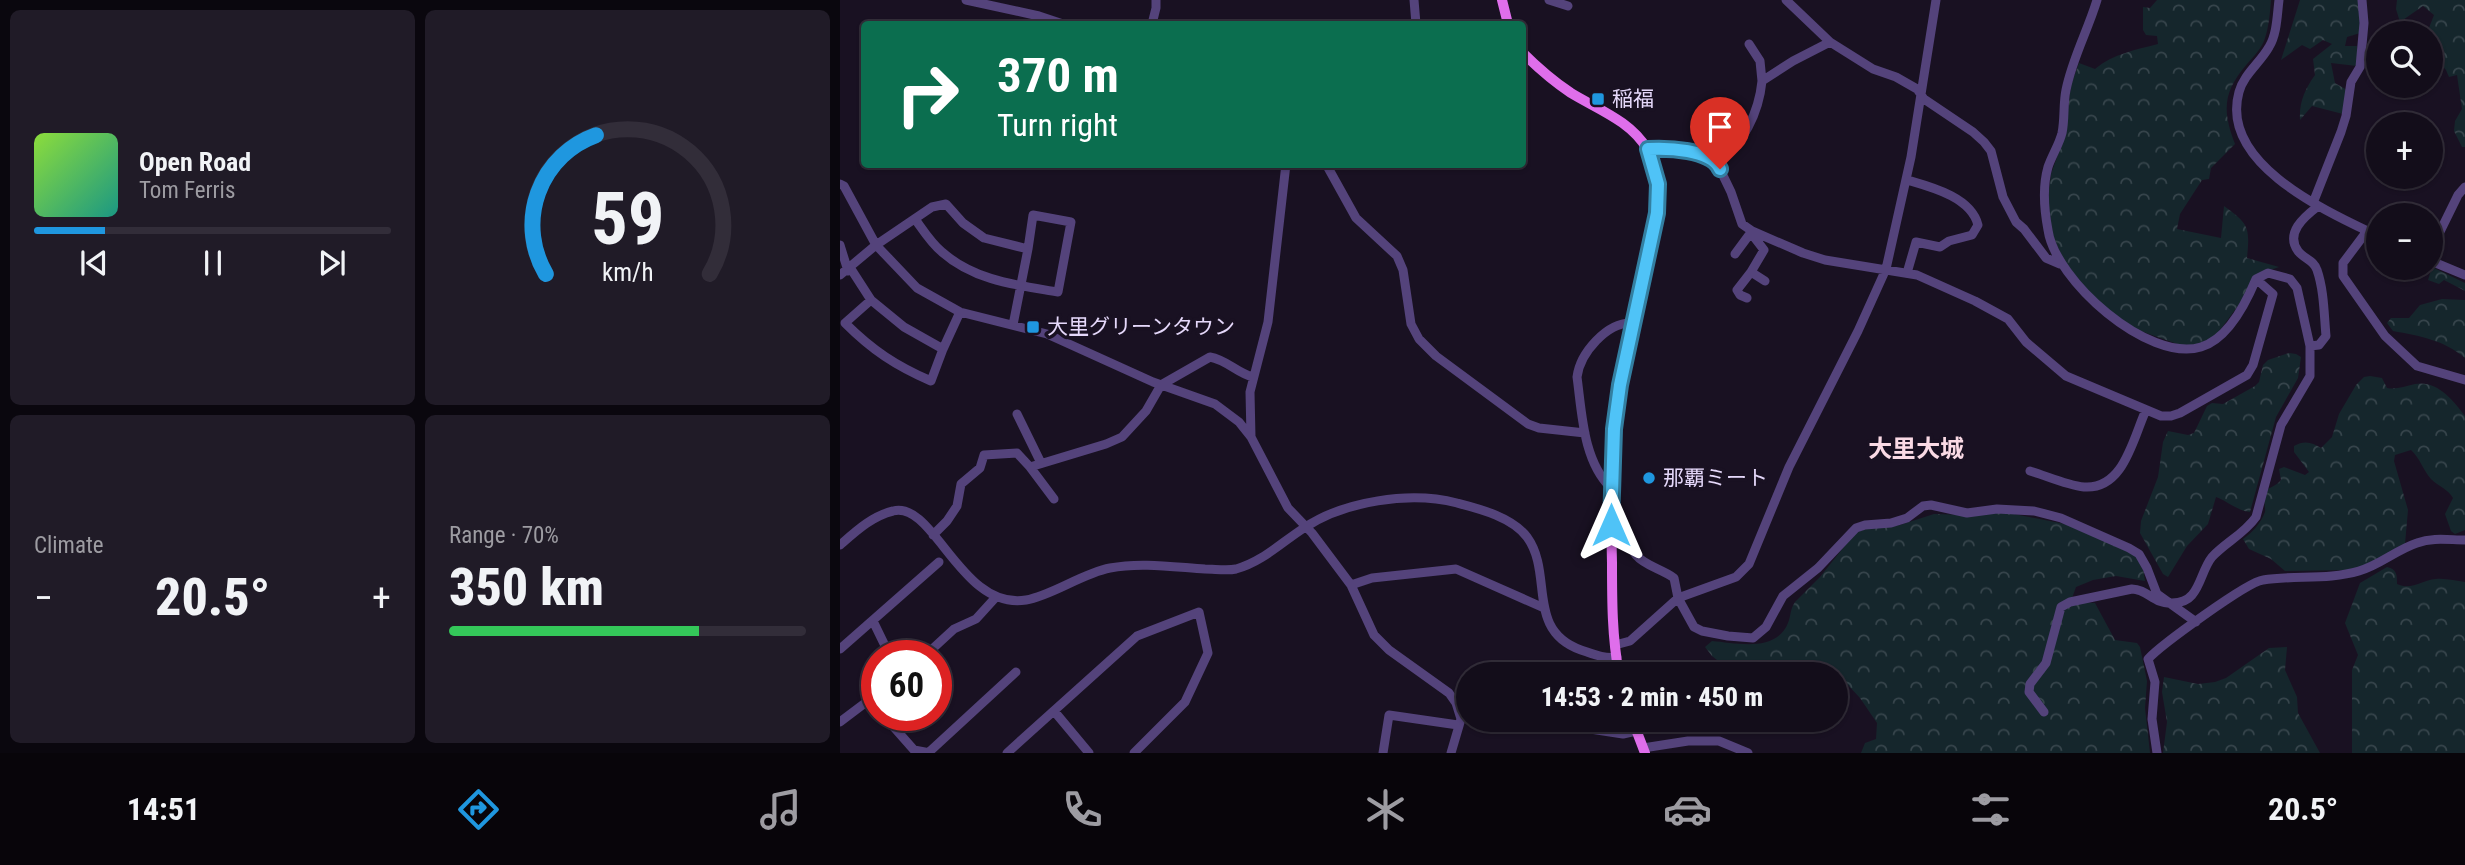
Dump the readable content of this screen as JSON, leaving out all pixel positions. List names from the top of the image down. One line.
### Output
{"districts":["大里大城"],"places":{"transit":["稲福","大里グリーンタウン"],"other":["那覇ミート"]},"page":{"map_buttons":["+","−"],"turn":["370 m","Turn right"],"song":["Open Road","Tom Ferris"],"tile":["Climate",["Range · 70%","350 km"]],"heat":["−","20.5°","+"],"limit":"60","trip":"14:53 · 2 min · 450 m","tabs":["14:51","20.5°"],"gauge":["59","km/h"]}}
